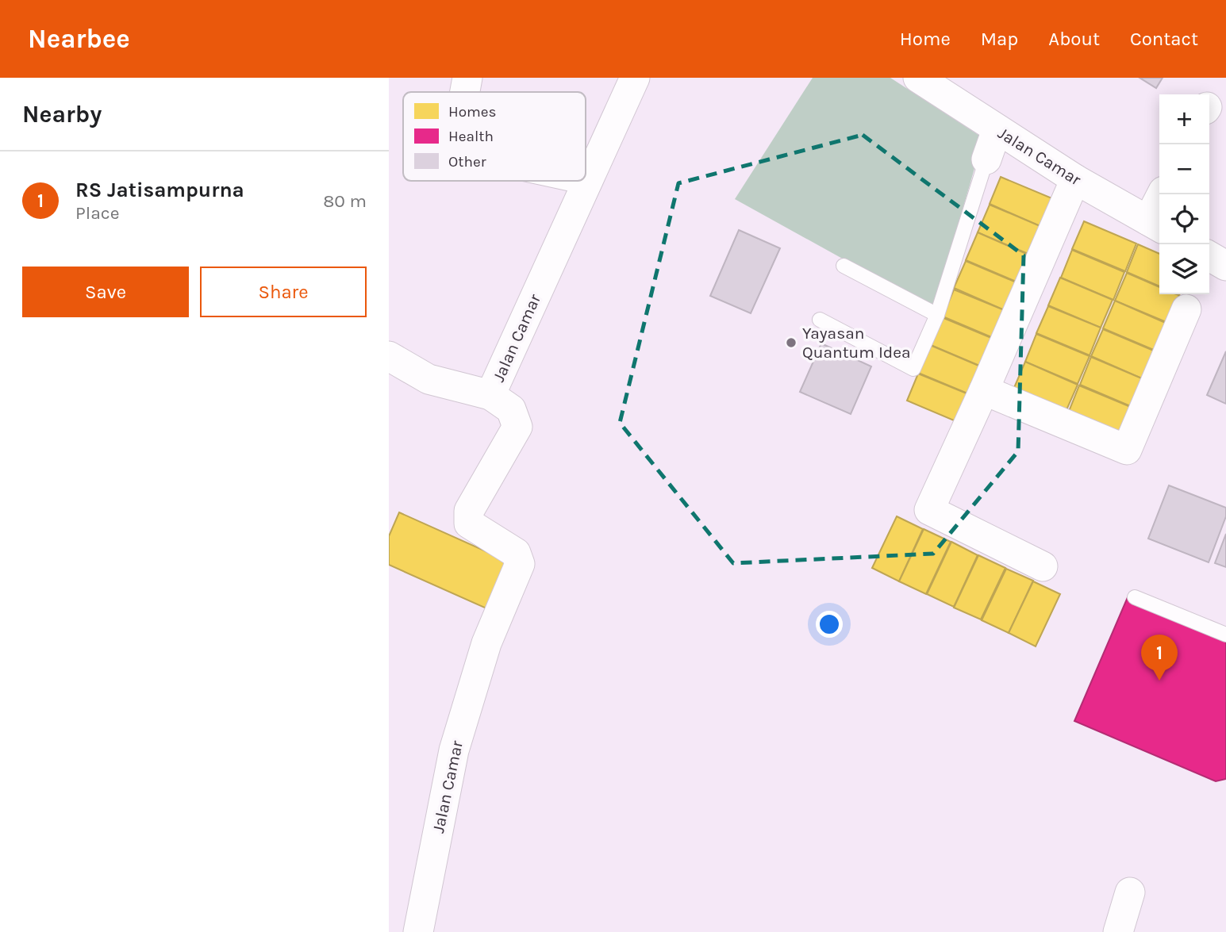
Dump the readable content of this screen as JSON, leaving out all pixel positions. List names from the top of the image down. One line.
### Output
{"streets":{"street":["Jalan Camar"]},"places":["Yayasan Quantum Idea"],"legend":["Homes","Health","Other"],"page":{"header":"Nearbee","nav":["Home","Map","About","Contact"],"heading":"Nearby","map_buttons":["+","−"],"list":[{"mark":"1","name":"RS Jatisampurna","note":"Place","value":"80 m"}],"buttons":["Save","Share"],"pins":"1"}}
